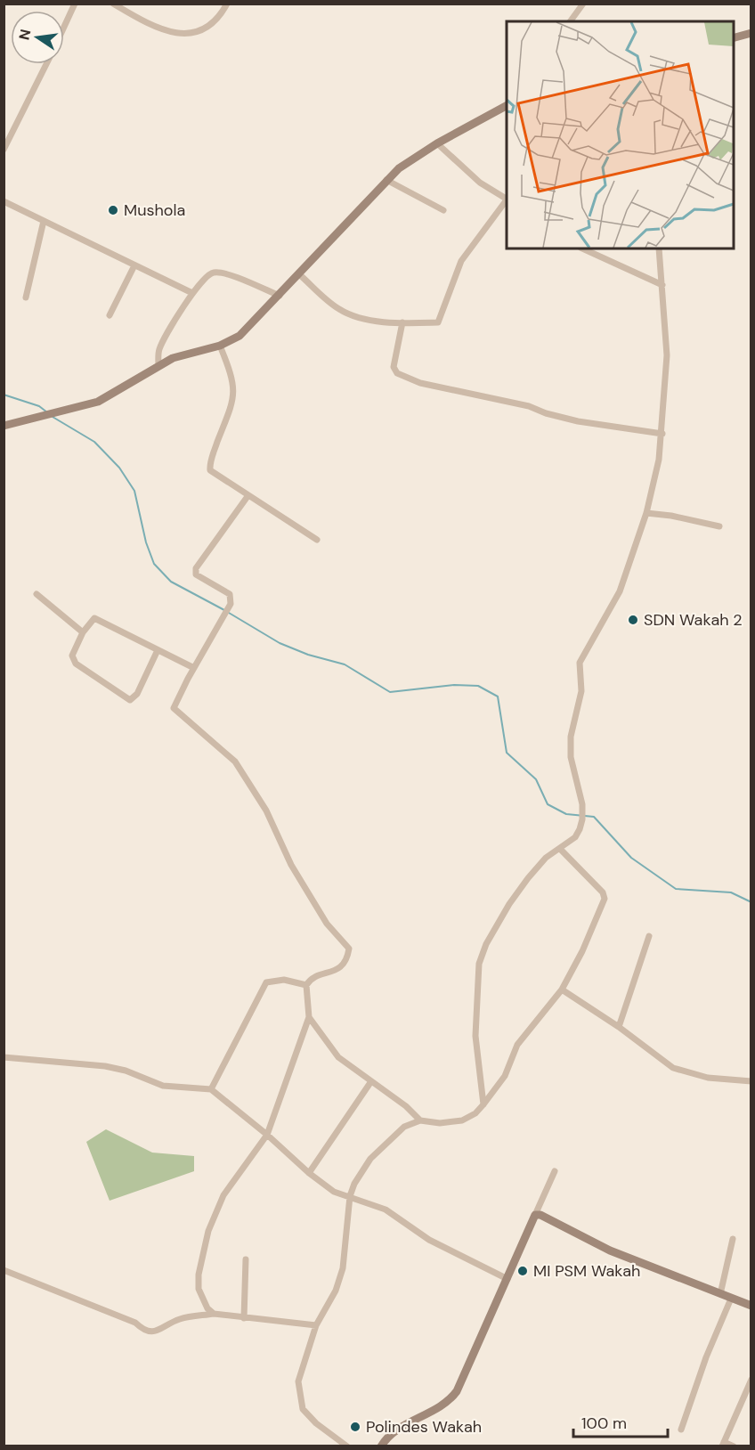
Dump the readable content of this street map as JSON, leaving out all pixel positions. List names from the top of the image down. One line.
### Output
{"places":["Mushola","SDN Wakah 2","MI PSM Wakah","Polindes Wakah"],"scale_bar":"100 m","north":"left"}
